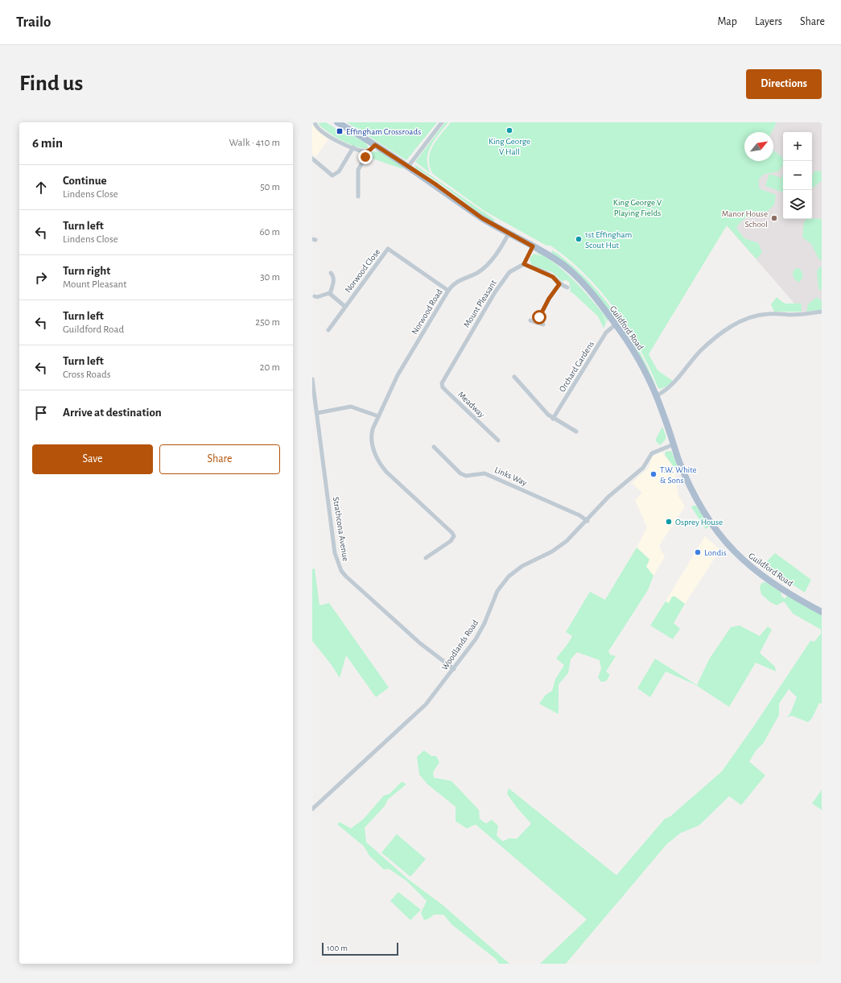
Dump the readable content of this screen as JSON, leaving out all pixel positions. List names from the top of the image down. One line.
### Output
{"streets":{"main road":["Guildford Road"],"street":["Norwood Close","Mount Pleasant","Norwood Road","Orchard Gardens","Meadway","Links Way","Strathcona Avenue","Woodlands Road"]},"crossings":[["Norwood Close","Norwood Road"],["Mount Pleasant","Meadway"],["Norwood Road","Guildford Road"],["Guildford Road","Orchard Gardens"],["Guildford Road","Woodlands Road"],["Links Way","Woodlands Road"],["Strathcona Avenue","Woodlands Road"]],"parks":["King George V Playing Fields"],"places":{"other":["King George V Hall","Manor House School","1st Effingham Scout Hut","T.W. White & Sons","Osprey House","Londis"],"transit":["Effingham Crossroads"]},"scale_bar":"100 m","north":"top right","page":{"header":"Trailo","nav":["Map","Layers","Share"],"buttons":["Directions",["Save","Share"]],"title":"Find us","heading":["6 min","Walk · 410 m"],"map_buttons":["+","−"],"list":[["Continue","Lindens Close","50 m"],["Turn left","Lindens Close","60 m"],["Turn right","Mount Pleasant","30 m"],["Turn left","Guildford Road","250 m"],["Turn left","Cross Roads","20 m"],"Arrive at destination"],"scale":"100 m"}}
